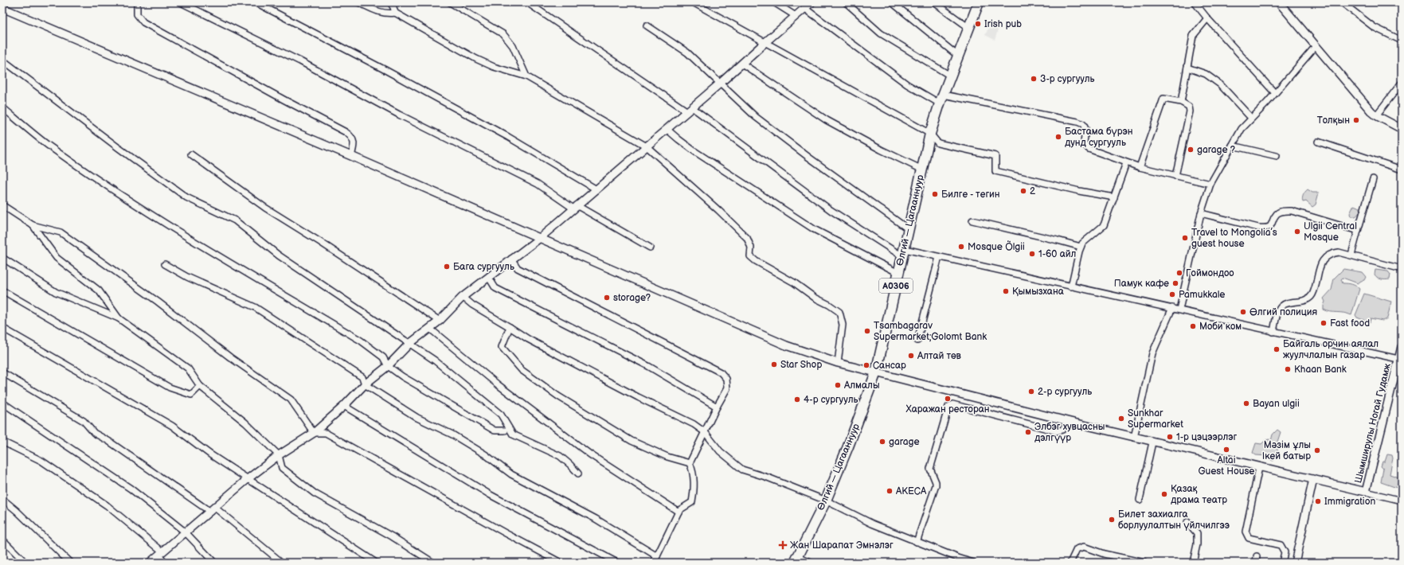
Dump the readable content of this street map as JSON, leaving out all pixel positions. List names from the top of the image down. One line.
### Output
{"streets":{"highway":["Өлгий — Цагааннуур","A0306"],"street":["Шымширулы Ногай Гудамж"]},"places":{"other":["Irish pub","3-р сургууль","Толқын","Бастама бүрэн дунд сургууль","garage ?","2","Билге - тегин","Ulgii Central Mosque","Travel to Mongolia’s guest house","Mosque Ölgii","1-60 айл","Бага сургууль","Гоймондоо","Памук кафе","Қымызхана","Pamukkale","storage?","Өлгий полиция","Fast food","Моби ком","Tsambagarav Supermarket;Golomt Bank","Байгаль орчин аялал жуулчлалын газар","Алтай төв","Star Shop","Сансар","Khaan Bank","Алмалы","2-р сургууль","Харажан ресторан","4-р сургууль","Bayan ulgii","Sunkhar Supermarket","Элбэг хувцасны дэлгүүр","1-р цэцээрлэг","garage","Altai Guest House","Мәзім ұлы Ікей батыр","АКЕСА","Қазақ драма театр","Immigration","Билет захиалга борлуулалтын үйлчилгээ"],"health":["Жан Шарапат Эмнэлэг"]}}
